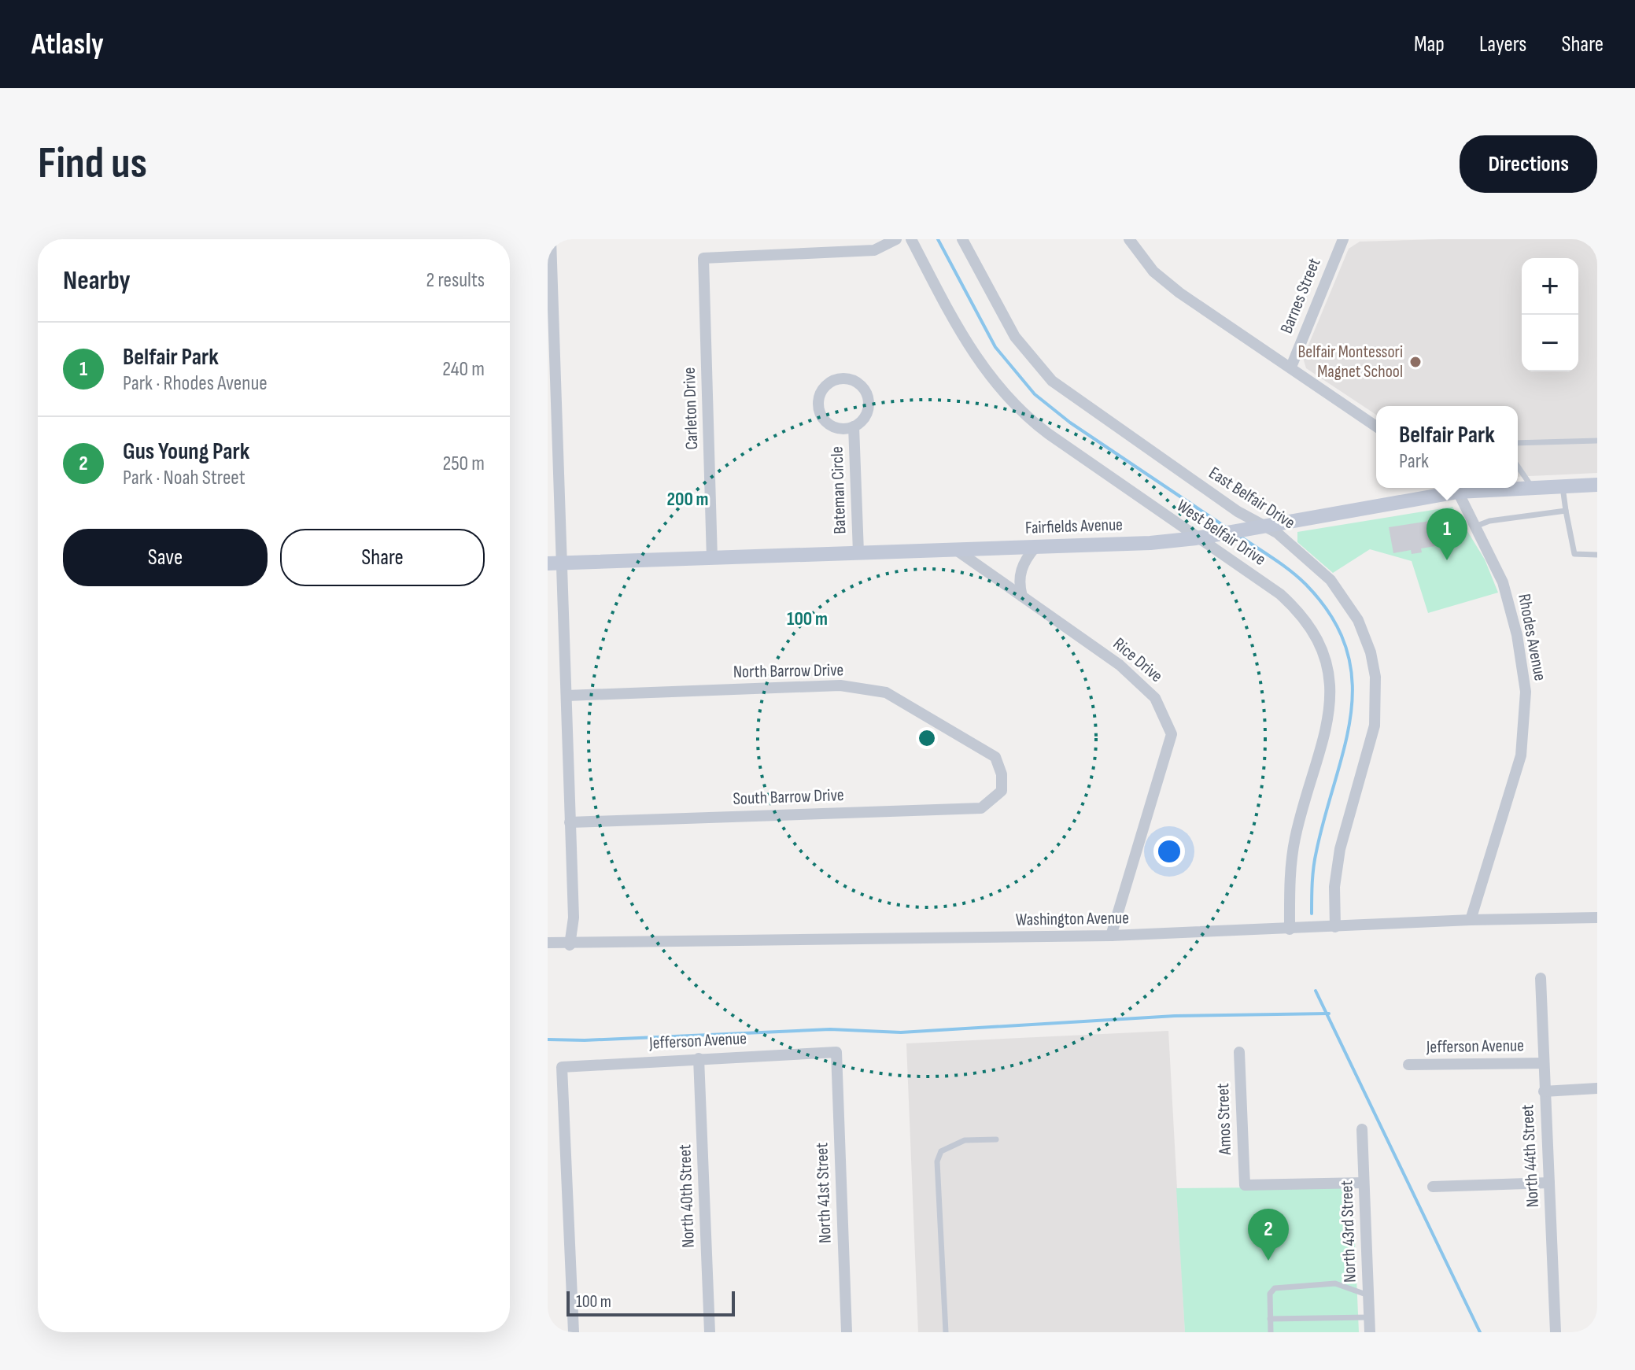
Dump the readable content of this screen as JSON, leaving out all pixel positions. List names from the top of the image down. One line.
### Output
{"streets":{"street":["Barnes Street","Carleton Drive","Bateman Circle","East Belfair Drive","Fairfields Avenue","West Belfair Drive","Rhodes Avenue","Rice Drive","North Barrow Drive","South Barrow Drive","Washington Avenue","Jefferson Avenue","Amos Street","North 44th Street","North 41st Street","North 40th Street","North 43rd Street"]},"crossings":[["Carleton Drive","Fairfields Avenue"],["Bateman Circle","Fairfields Avenue"],["East Belfair Drive","Fairfields Avenue"],["East Belfair Drive","Washington Avenue"],["Fairfields Avenue","West Belfair Drive"],["Fairfields Avenue","Rhodes Avenue"],["Fairfields Avenue","Rice Drive"],["West Belfair Drive","Washington Avenue"],["Rhodes Avenue","Washington Avenue"],["Rice Drive","Washington Avenue"],["North Barrow Drive","South Barrow Drive"],["Jefferson Avenue","North 44th Street"],["Jefferson Avenue","North 41st Street"],["Jefferson Avenue","North 40th Street"],["Amos Street","North 43rd Street"]],"places":["Belfair Montessori Magnet School"],"scale_bar":"100 m","page":{"header":"Atlasly","nav":["Map","Layers","Share"],"buttons":["Directions",["Save","Share"]],"title":"Find us","heading":["Nearby","2 results"],"map_buttons":["+","−"],"list":[{"mark":"1","name":"Belfair Park","note":"Park · Rhodes Avenue","value":"240 m"},{"mark":"2","name":"Gus Young Park","note":"Park · Noah Street","value":"250 m"}],"popup":["Belfair Park","Park"],"pins":["1","2"],"scale":"100 m"},"rings":["200 m","100 m"]}
